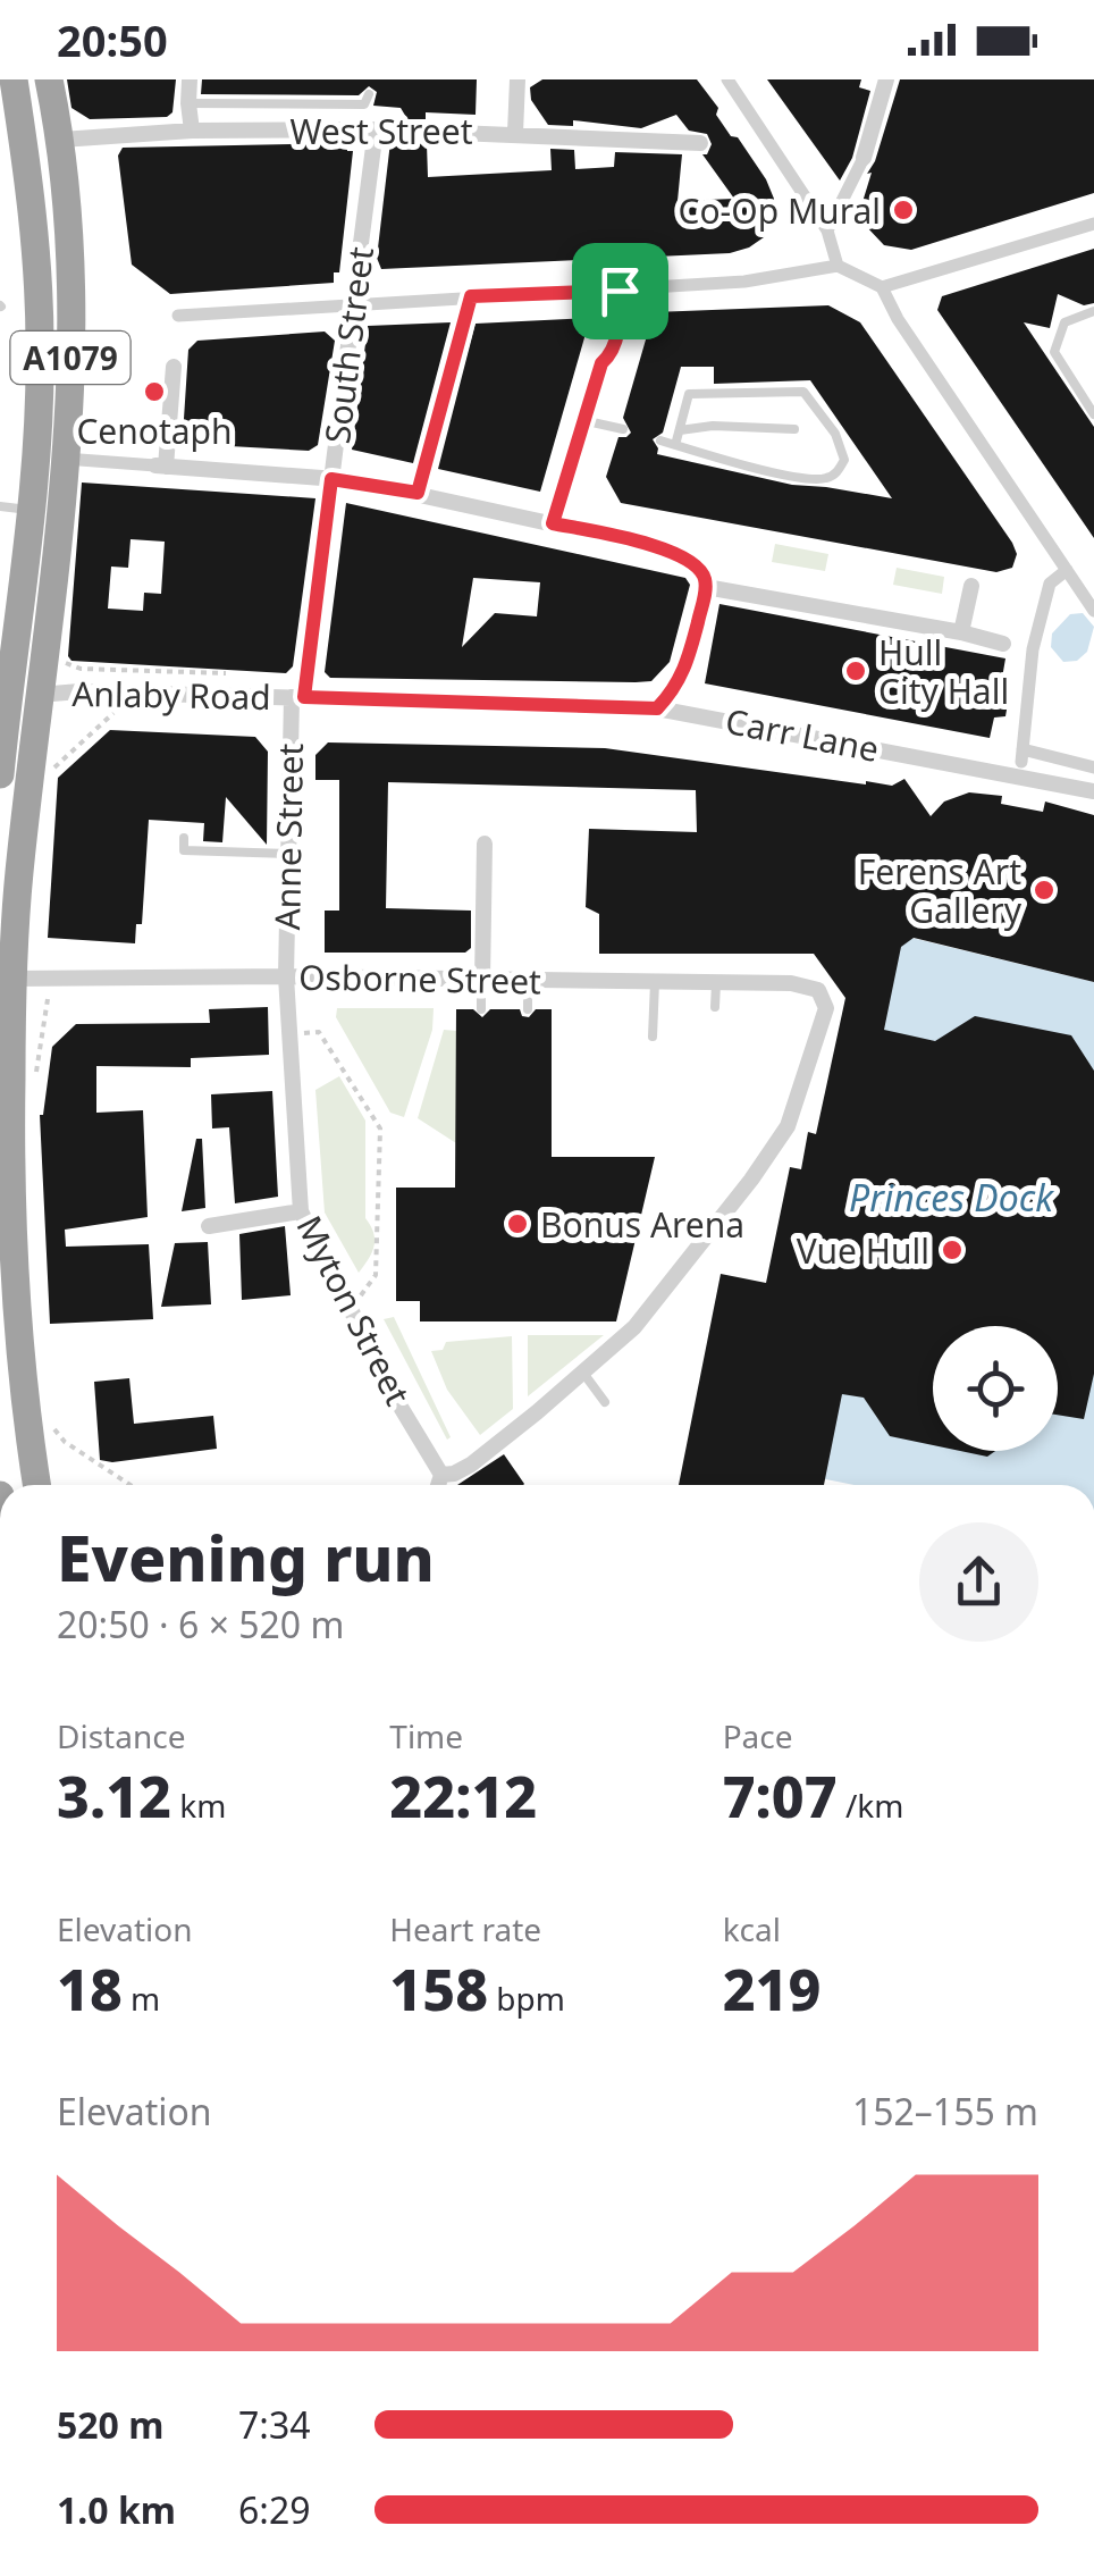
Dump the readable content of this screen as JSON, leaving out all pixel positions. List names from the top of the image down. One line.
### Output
{"streets":{"highway":["A1079"],"street":["West Street","South Street","Anlaby Road","Carr Lane","Anne Street","Osborne Street","Myton Street"]},"crossings":[["West Street","South Street"],["West Street","A1079"],["South Street","Anlaby Road"],["South Street","Carr Lane"],["South Street","Anne Street"],["A1079","Anlaby Road"],["A1079","Osborne Street"],["Anlaby Road","Carr Lane"],["Anlaby Road","Anne Street"],["Carr Lane","Anne Street"],["Anne Street","Osborne Street"],["Anne Street","Myton Street"],["Osborne Street","Myton Street"]],"water":["Princes Dock"],"places":["Co-Op Mural","Cenotaph","Hull City Hall","Ferens Art Gallery","Bonus Arena","Vue Hull"],"page":{"status":"20:50","heading":["Evening run","20:50 · 6 × 520 m"],"stats":[["Distance","3.12 km"],["Time","22:12"],["Pace","7:07 /km"],["Elevation","18 m"],["Heart rate","158 bpm"],["kcal","219"]],"chart":["Elevation","152–155 m"],"list":[{"name":"520 m","note":"7:34"},{"name":"1.0 km","note":"6:29"}]}}
